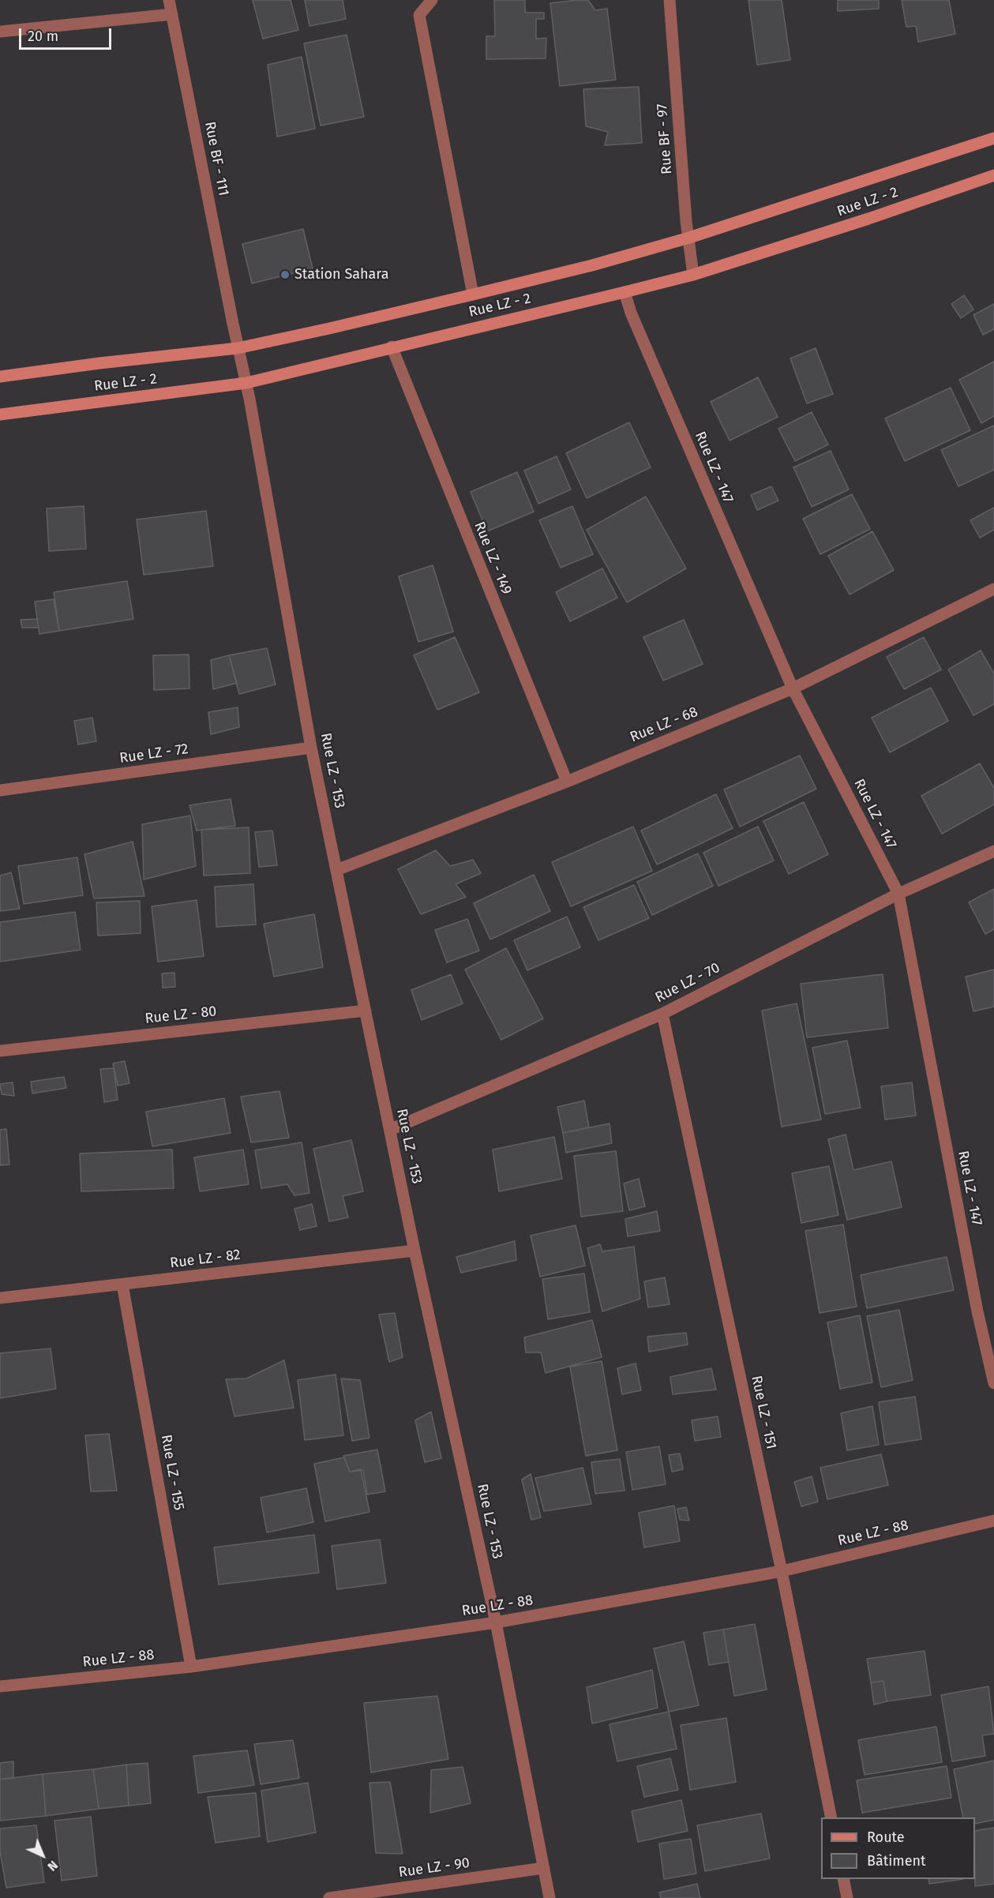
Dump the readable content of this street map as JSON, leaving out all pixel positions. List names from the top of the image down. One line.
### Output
{"streets":{"main road":["Rue LZ - 2"],"street":["Rue BF - 97","Rue BF - 111","Rue LZ - 147","Rue LZ - 149","Rue LZ - 68","Rue LZ - 72","Rue LZ - 153","Rue LZ - 70","Rue LZ - 80","Rue LZ - 82","Rue LZ - 151","Rue LZ - 155","Rue LZ - 88","Rue LZ - 90"]},"crossings":[["Rue BF - 97","Rue LZ - 2"],["Rue BF - 111","Rue LZ - 2"],["Rue BF - 111","Rue LZ - 153"],["Rue LZ - 2","Rue LZ - 147"],["Rue LZ - 2","Rue LZ - 149"],["Rue LZ - 2","Rue LZ - 153"],["Rue LZ - 147","Rue LZ - 68"],["Rue LZ - 147","Rue LZ - 70"],["Rue LZ - 149","Rue LZ - 68"],["Rue LZ - 68","Rue LZ - 153"],["Rue LZ - 72","Rue LZ - 153"],["Rue LZ - 153","Rue LZ - 70"],["Rue LZ - 153","Rue LZ - 80"],["Rue LZ - 153","Rue LZ - 82"],["Rue LZ - 153","Rue LZ - 88"],["Rue LZ - 153","Rue LZ - 90"],["Rue LZ - 70","Rue LZ - 151"],["Rue LZ - 82","Rue LZ - 155"],["Rue LZ - 151","Rue LZ - 88"],["Rue LZ - 155","Rue LZ - 88"]],"places":["Station Sahara"],"legend":["Route","Bâtiment"],"scale_bar":"20 m","north":"bottom right"}
